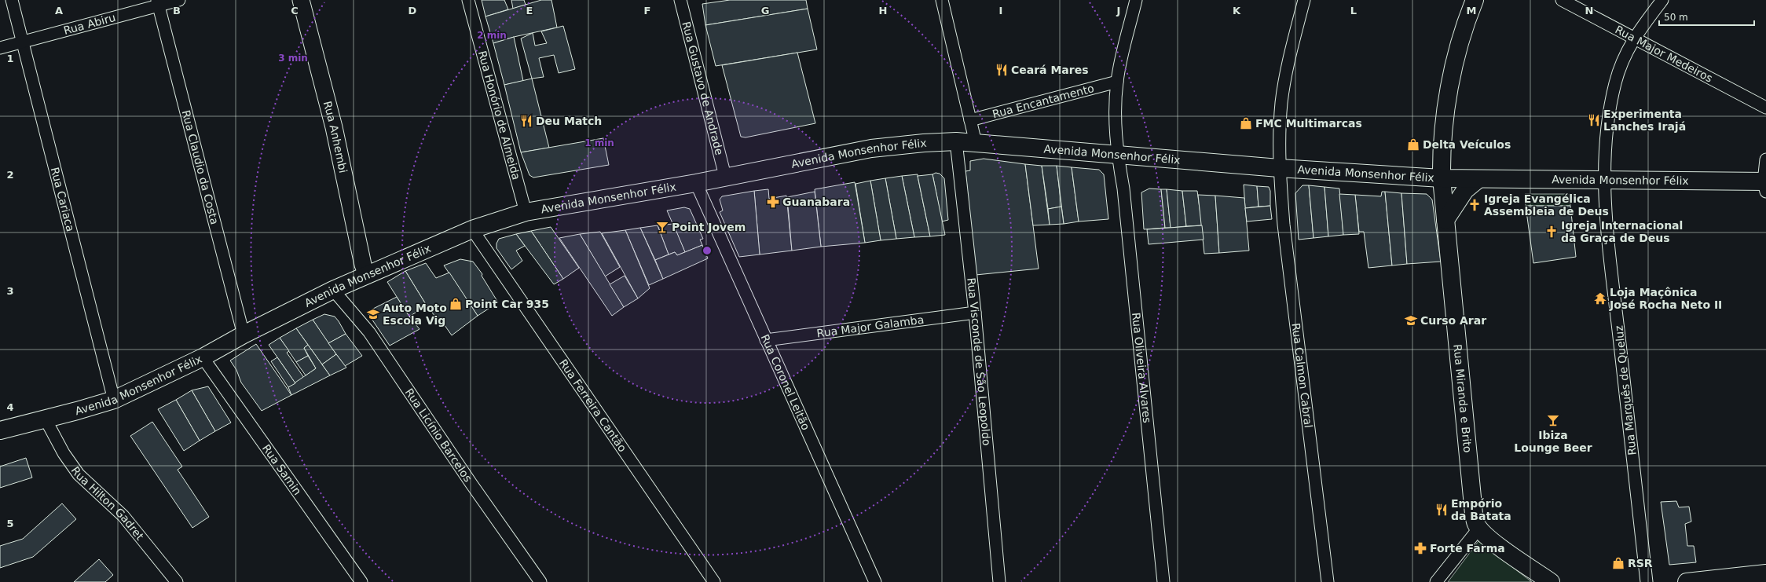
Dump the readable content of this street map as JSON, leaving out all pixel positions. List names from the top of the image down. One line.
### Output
{"streets":{"main road":["Avenida Monsenhor Félix","Rua Miranda e Brito"],"street":["Rua Abiru","Rua Major Medeiros","Rua Gustavo de Andrade","Rua Encantamento","Rua Honório de Almeida","Rua Anhembi","Rua Claudio da Costa","Rua Cariaca","Rua Major Galamba","Rua Visconde de São Leopoldo","Rua Oliveira Alvares","Rua Calmon Cabral","Rua Coronel Leitão","Rua Marquês de Queluz","Rua Ferreira Cantão","Rua Licínio Barcelos","Rua Samin","Rua Hilton Gadret"]},"crossings":[["Rua Abiru","Rua Claudio da Costa"],["Rua Abiru","Rua Cariaca"],["Rua Major Medeiros","Rua Marquês de Queluz"],["Rua Gustavo de Andrade","Avenida Monsenhor Félix"],["Rua Encantamento","Rua Oliveira Alvares"],["Rua Honório de Almeida","Avenida Monsenhor Félix"],["Rua Anhembi","Avenida Monsenhor Félix"],["Avenida Monsenhor Félix","Rua Claudio da Costa"],["Avenida Monsenhor Félix","Rua Cariaca"],["Avenida Monsenhor Félix","Rua Visconde de São Leopoldo"],["Avenida Monsenhor Félix","Rua Oliveira Alvares"],["Avenida Monsenhor Félix","Rua Calmon Cabral"],["Avenida Monsenhor Félix","Rua Coronel Leitão"],["Avenida Monsenhor Félix","Rua Marquês de Queluz"],["Avenida Monsenhor Félix","Rua Miranda e Brito"],["Avenida Monsenhor Félix","Rua Ferreira Cantão"],["Avenida Monsenhor Félix","Rua Licínio Barcelos"],["Avenida Monsenhor Félix","Rua Samin"],["Avenida Monsenhor Félix","Rua Hilton Gadret"],["Rua Major Galamba","Rua Visconde de São Leopoldo"],["Rua Major Galamba","Rua Coronel Leitão"]],"places":{"restaurant":["Ceará Mares","Experimenta Lanches Irajá","Deu Match","Empório da Batata"],"shop":["FMC Multimarcas","Delta Veículos","Point Car 935","RSR"],"pharmacy":["Guanabara","Forte Farma"],"church":["Igreja Evangélica Assembleia de Deus","Igreja Internacional da Graça de Deus"],"bar":["Point Jovem","Ibiza Lounge Beer"],"temple":["Loja Maçônica José Rocha Neto II"],"school or university":["Auto Moto Escola Vig","Curso Arar"]},"scale_bar":"50 m","grid":{"columns":["A","B","C","D","E","F","G","H","I","J","K","L","M","N"],"rows":["1","2","3","4","5"]},"rings":["2 min","3 min","1 min"]}
